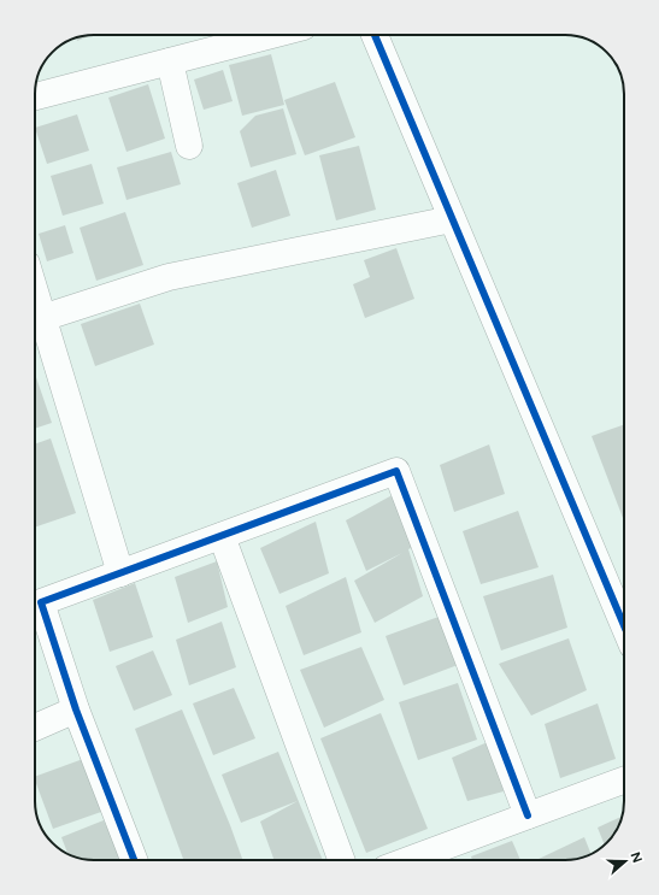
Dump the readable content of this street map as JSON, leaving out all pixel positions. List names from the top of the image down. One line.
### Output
{"north":"right"}
